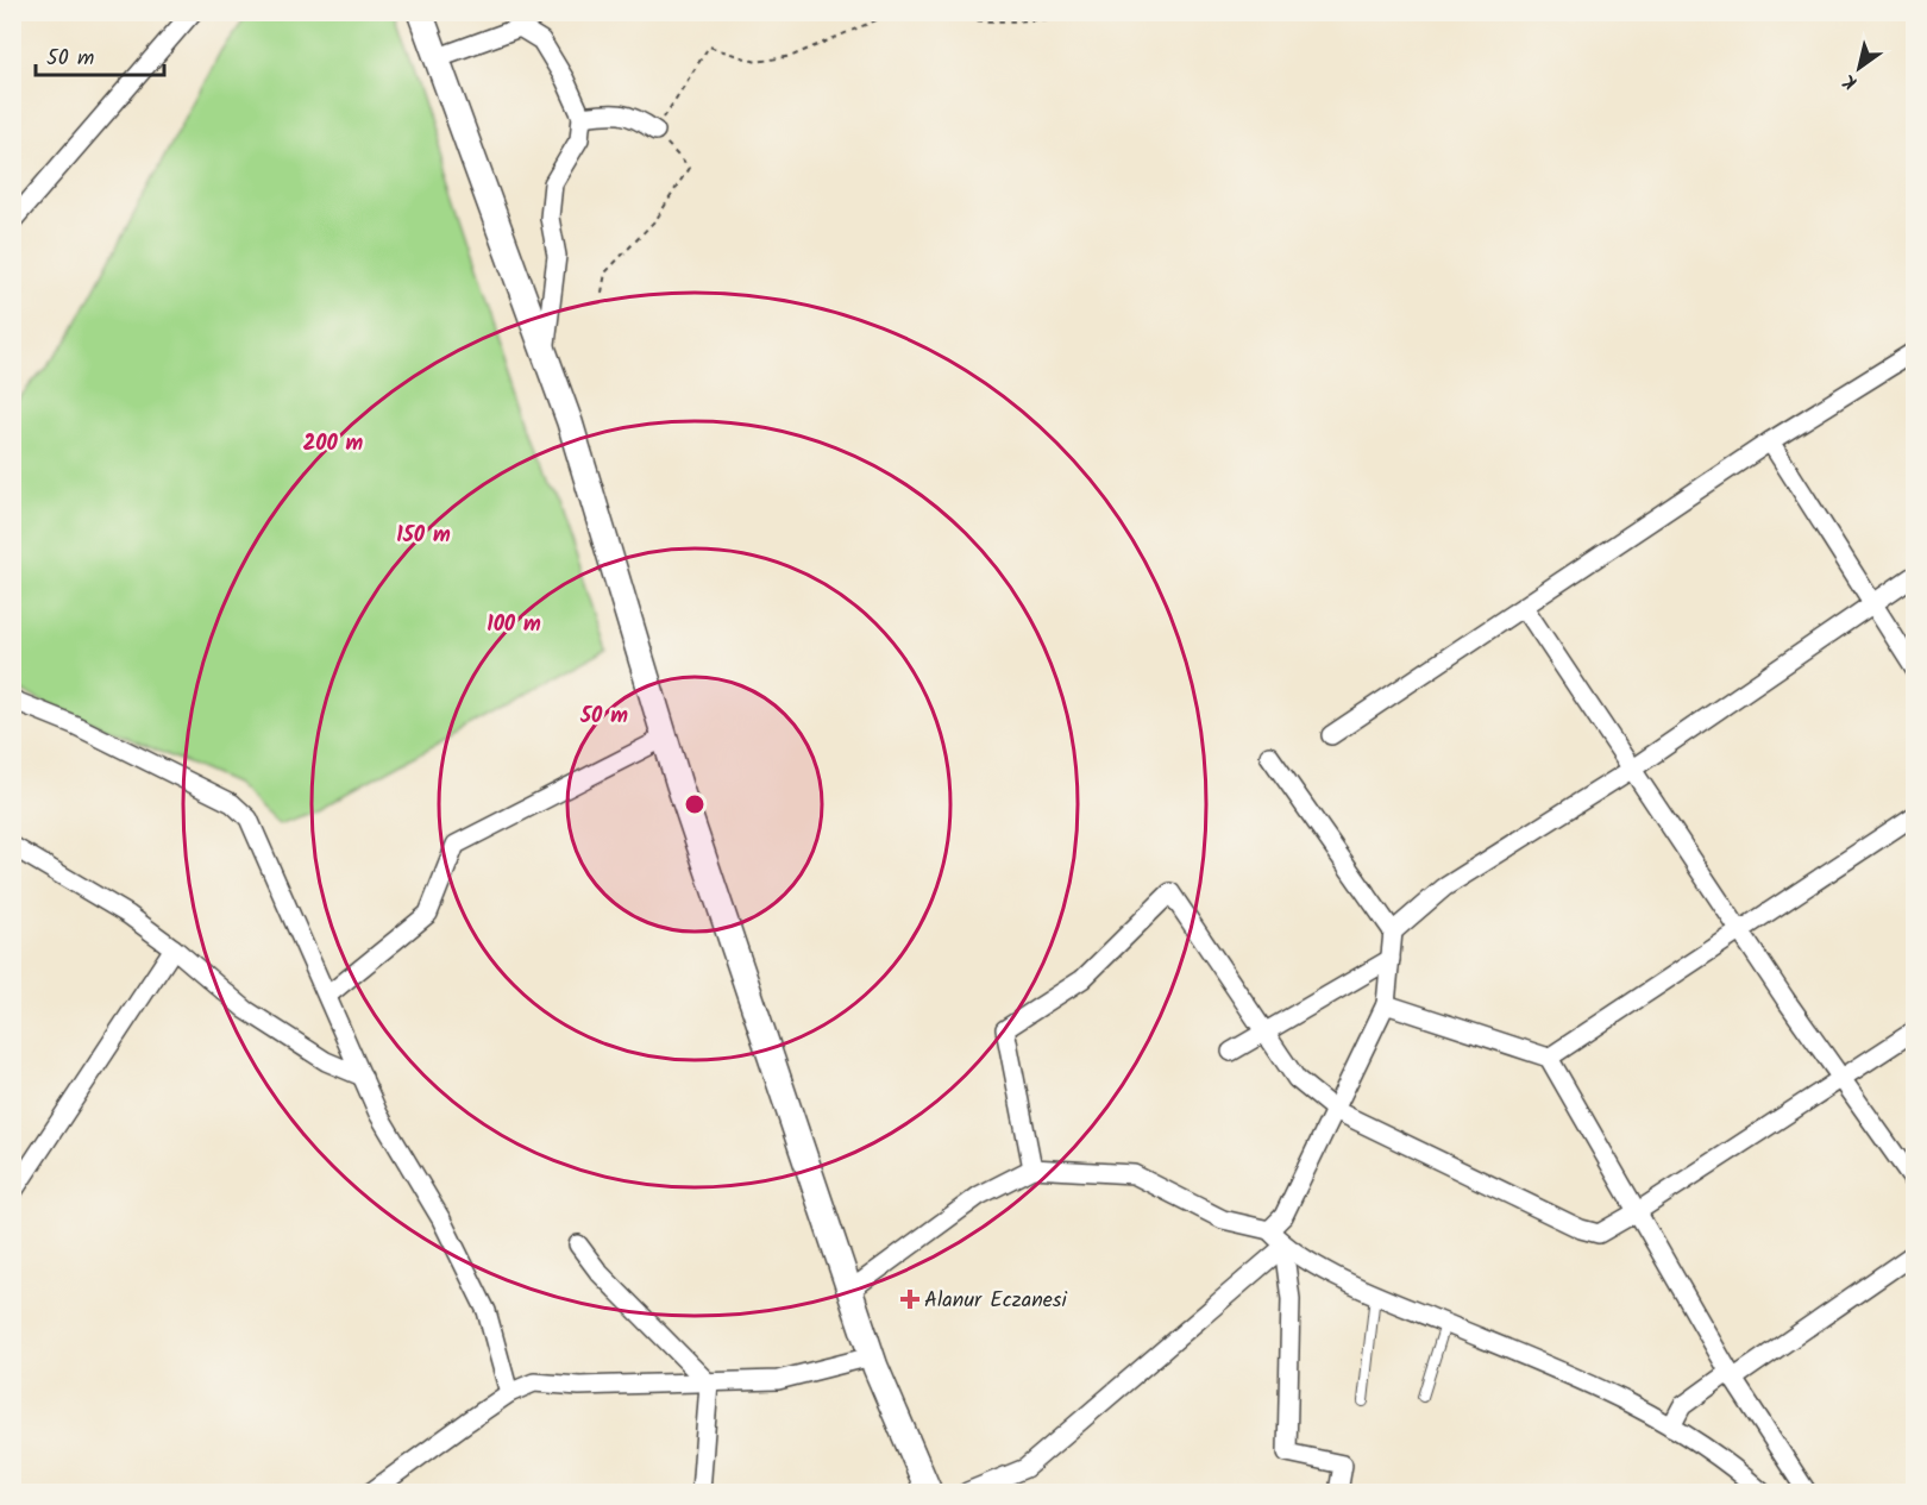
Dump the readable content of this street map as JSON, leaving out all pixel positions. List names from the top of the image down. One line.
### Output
{"places":{"health":["Alanur Eczanesi"]},"scale_bar":"50 m","north":"bottom left","rings":["200 m","150 m","100 m","50 m"]}
